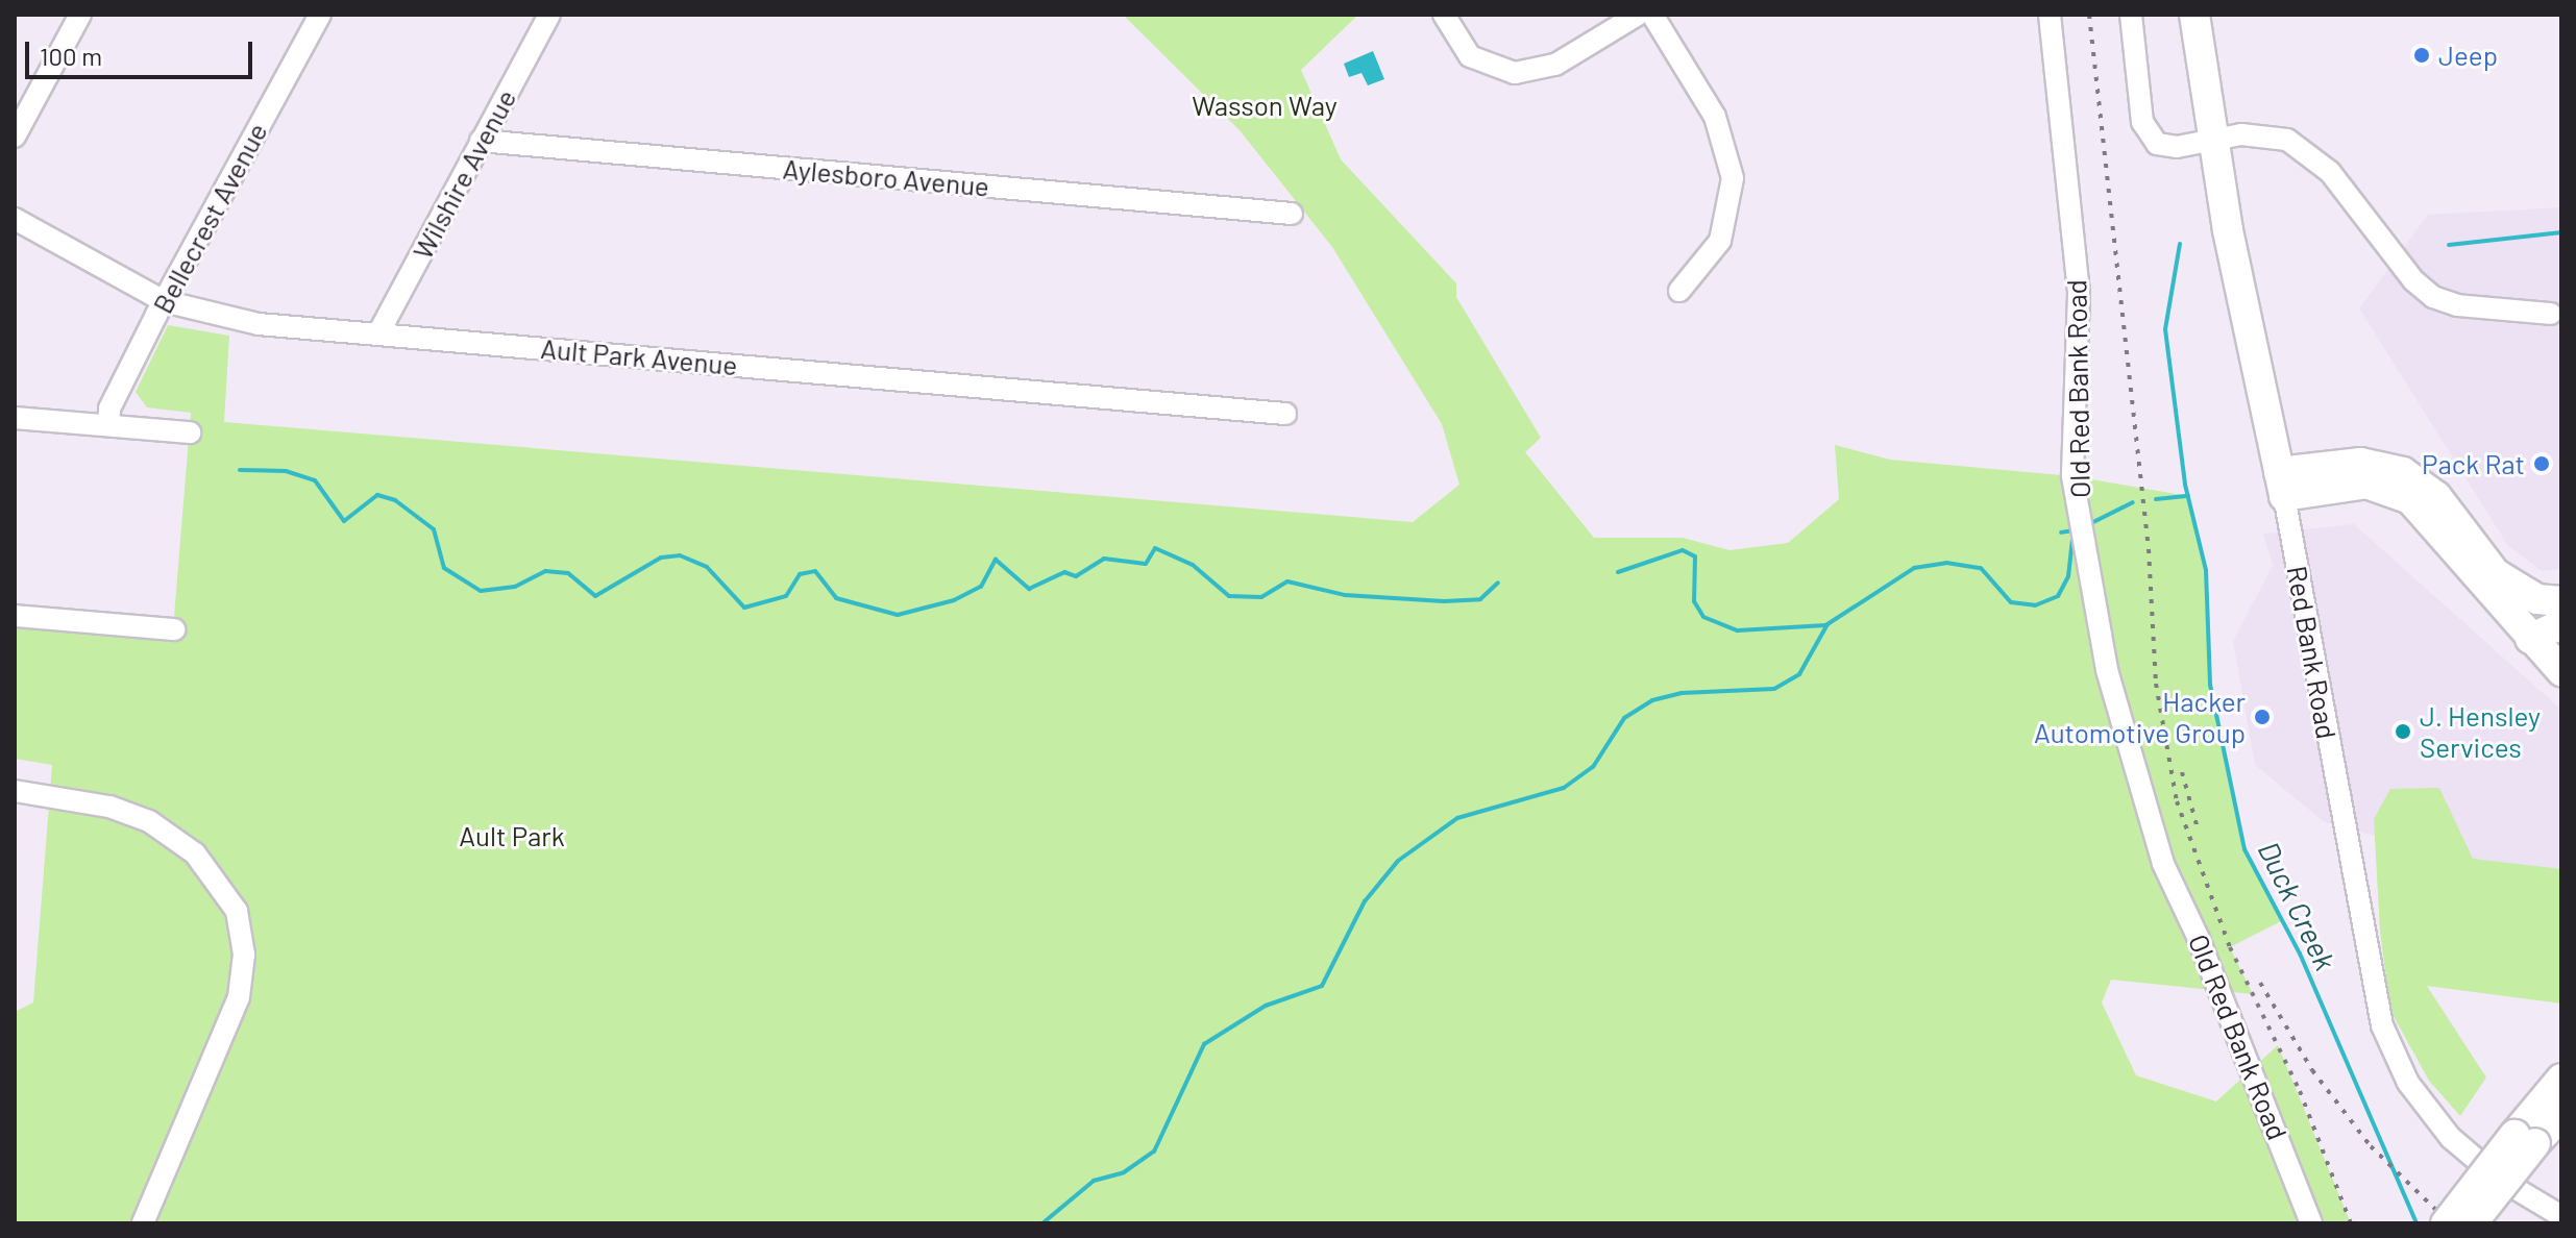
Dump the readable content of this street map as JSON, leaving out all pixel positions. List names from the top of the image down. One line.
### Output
{"streets":{"highway":["Red Bank Road"],"street":["Wilshire Avenue","Aylesboro Avenue","Bellecrest Avenue","Ault Park Avenue","Old Red Bank Road"]},"crossings":[["Wilshire Avenue","Aylesboro Avenue"],["Wilshire Avenue","Ault Park Avenue"],["Bellecrest Avenue","Ault Park Avenue"]],"water":["Duck Creek"],"parks":["Wasson Way","Ault Park"],"places":["Jeep","Pack Rat","Hacker Automotive Group","J. Hensley Services"],"scale_bar":"100 m"}
